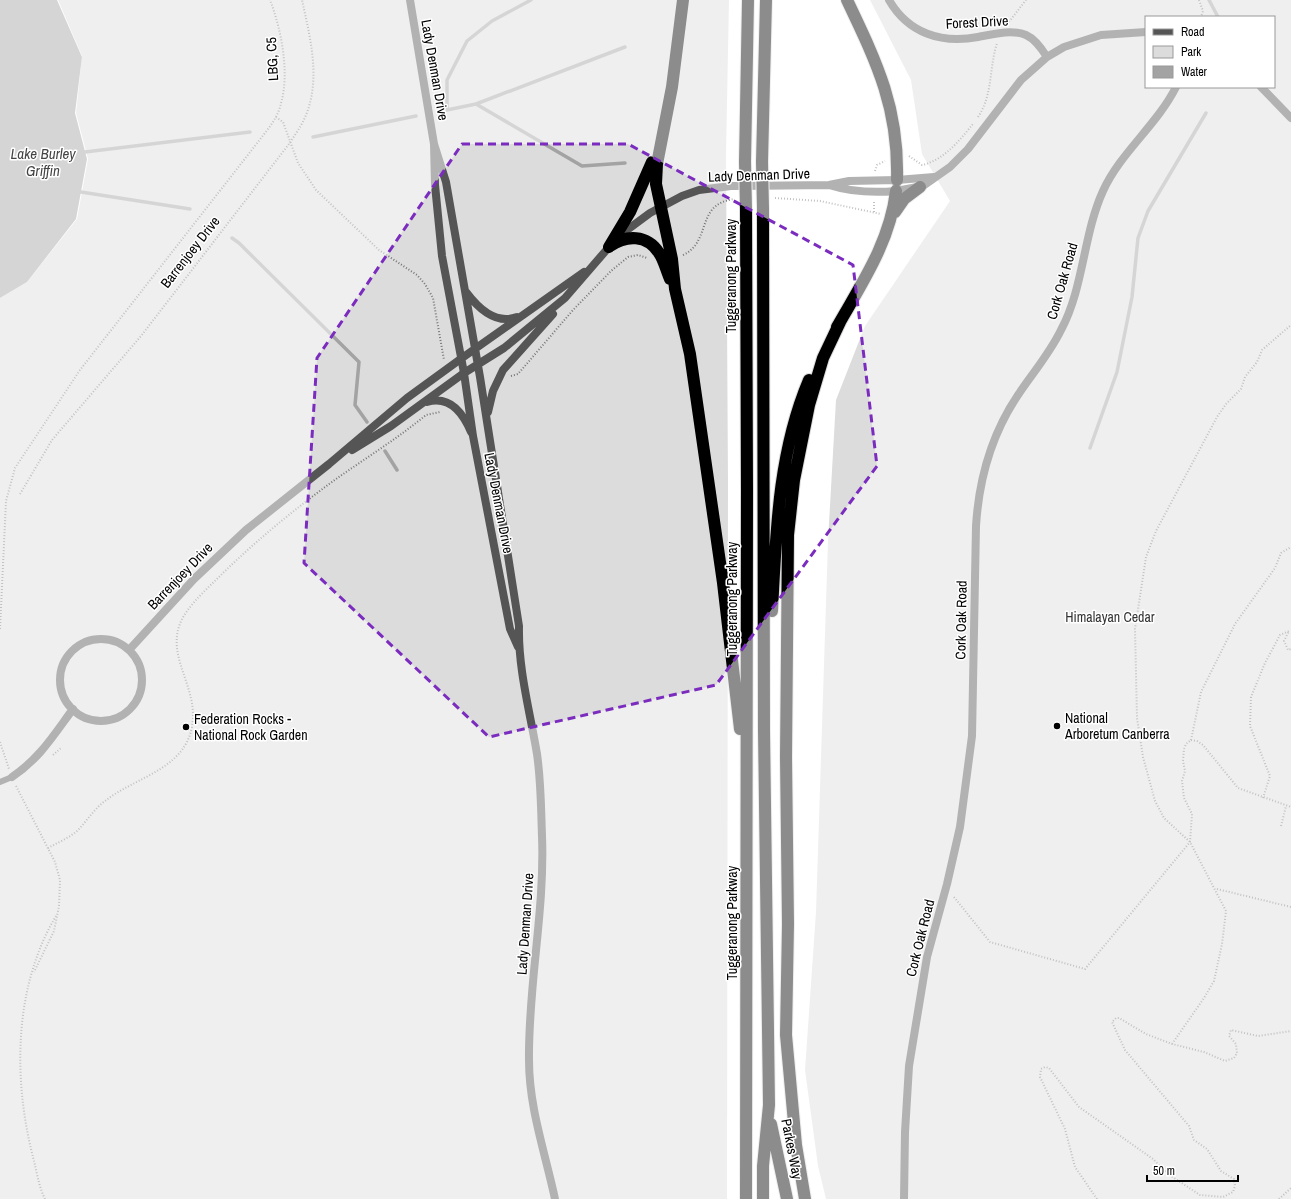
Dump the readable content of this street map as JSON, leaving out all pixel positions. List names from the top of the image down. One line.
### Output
{"streets":{"highway":["Tuggeranong Parkway","Parkes Way"],"street":["Forest Drive","Lady Denman Drive","Barrenjoey Drive","Cork Oak Road"],"path":["LBG, C5"]},"crossings":[["Lady Denman Drive","Barrenjoey Drive"]],"water":["Lake Burley Griffin"],"parks":["Himalayan Cedar"],"places":["National Arboretum Canberra","Federation Rocks - National Rock Garden"],"legend":["Road","Park","Water"],"scale_bar":"50 m"}
